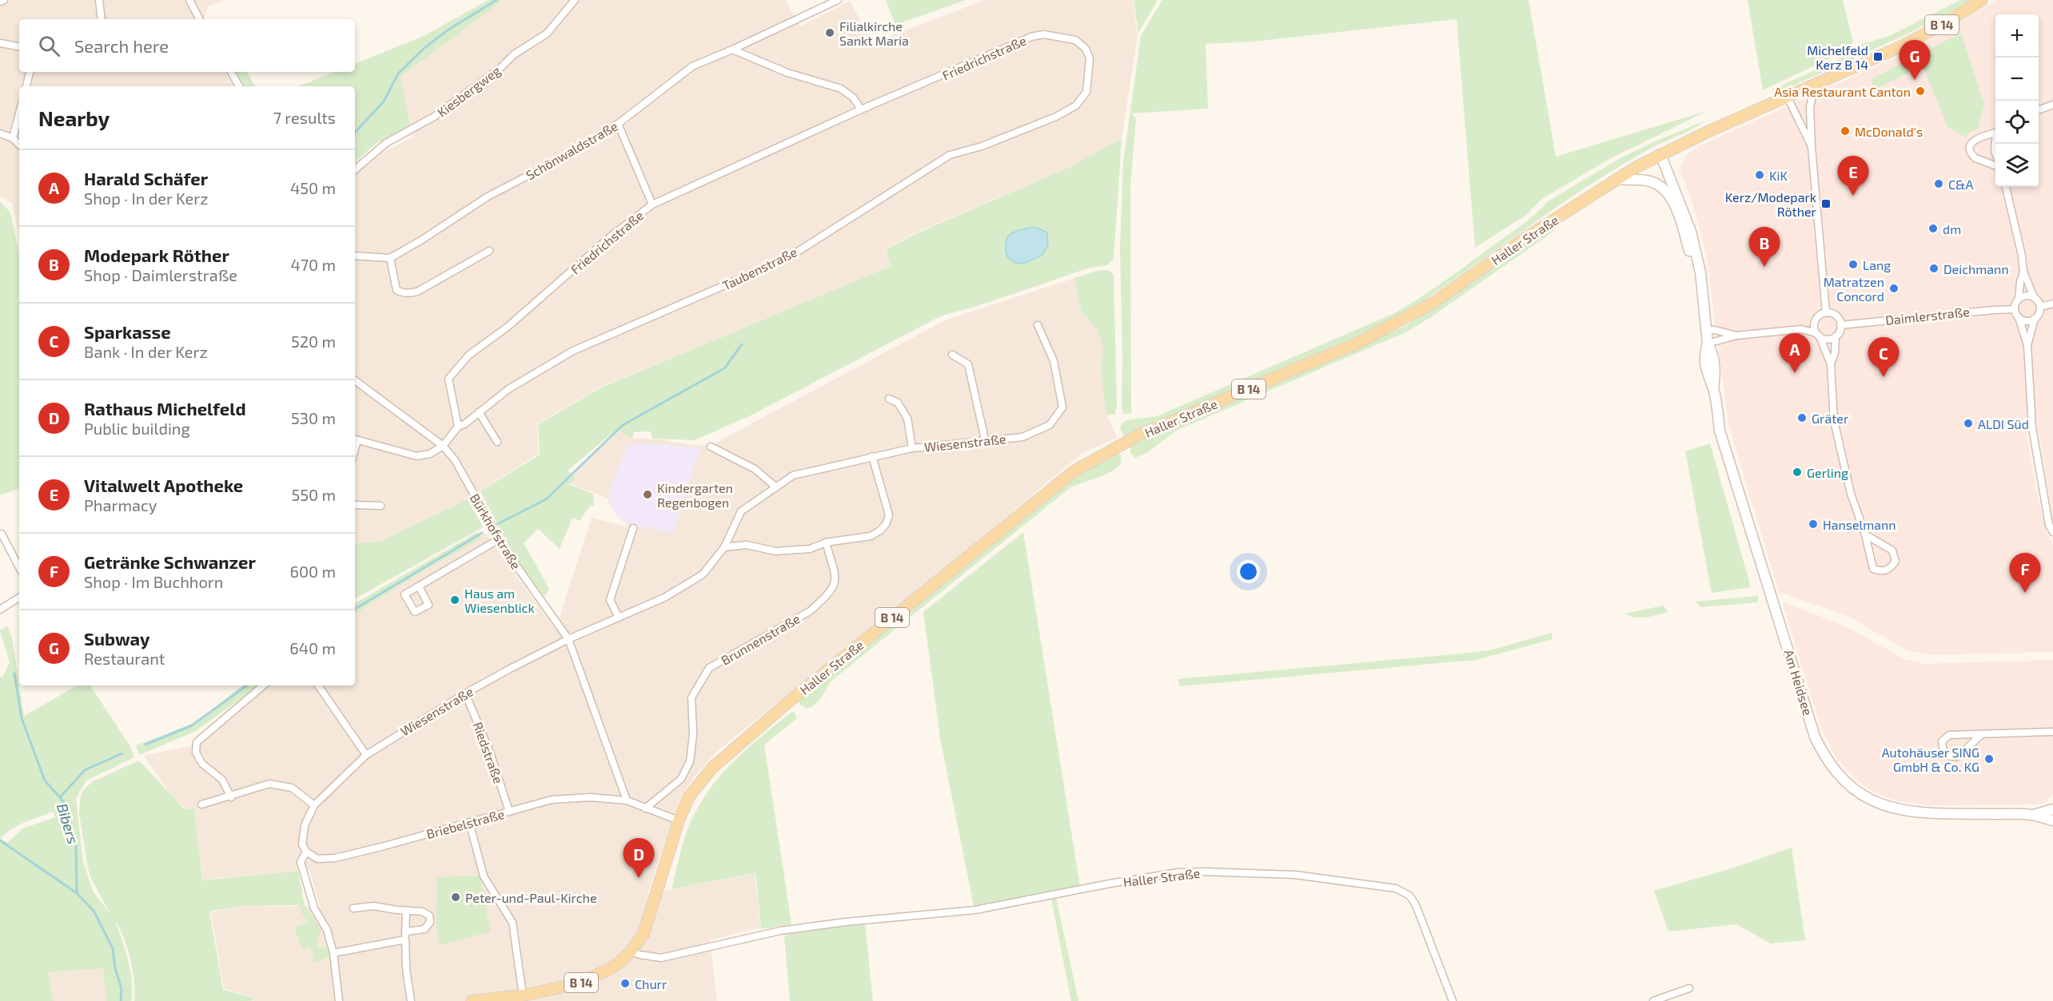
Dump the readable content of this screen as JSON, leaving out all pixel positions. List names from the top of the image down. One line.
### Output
{"streets":{"main road":["B 14","Haller Straße","Am Heidsee"],"street":["Friedrichstraße","Kiesbergweg","Schönwaldstraße","Taubenstraße","Daimlerstraße","Wiesenstraße","Bürkhofstraße","Brunnenstraße","Riedstraße","Briebelstraße"]},"crossings":[["Friedrichstraße","Taubenstraße"],["Haller Straße","Am Heidsee"],["Taubenstraße","Bürkhofstraße"],["Wiesenstraße","Bürkhofstraße"],["Wiesenstraße","Riedstraße"],["Wiesenstraße","Briebelstraße"],["Bürkhofstraße","Briebelstraße"],["Riedstraße","Briebelstraße"]],"water":["Bibers"],"places":{"other":["Filialkirche Sankt Maria","Asia Restaurant Canton","McDonald's","KiK","C&A","dm","Lang","Deichmann","Matratzen Concord","Gräter","ALDI Süd","Gerling","Kindergarten Regenbogen","Hanselmann","Haus am Wiesenblick","Autohäuser SING GmbH & Co. KG","Peter-und-Paul-Kirche","Churr"],"transit":["Michelfeld Kerz B 14","Kerz/Modepark Röther"]},"page":{"map_buttons":["+","−"],"search":"Search here","pins":["G","E","B","A","C","F","D"],"heading":["Nearby","7 results"],"list":[{"mark":"A","name":"Harald Schäfer","note":"Shop · In der Kerz","value":"450 m"},{"mark":"B","name":"Modepark Röther","note":"Shop · Daimlerstraße","value":"470 m"},{"mark":"C","name":"Sparkasse","note":"Bank · In der Kerz","value":"520 m"},{"mark":"D","name":"Rathaus Michelfeld","note":"Public building","value":"530 m"},{"mark":"E","name":"Vitalwelt Apotheke","note":"Pharmacy","value":"550 m"},{"mark":"F","name":"Getränke Schwanzer","note":"Shop · Im Buchhorn","value":"600 m"},{"mark":"G","name":"Subway","note":"Restaurant","value":"640 m"}]}}
